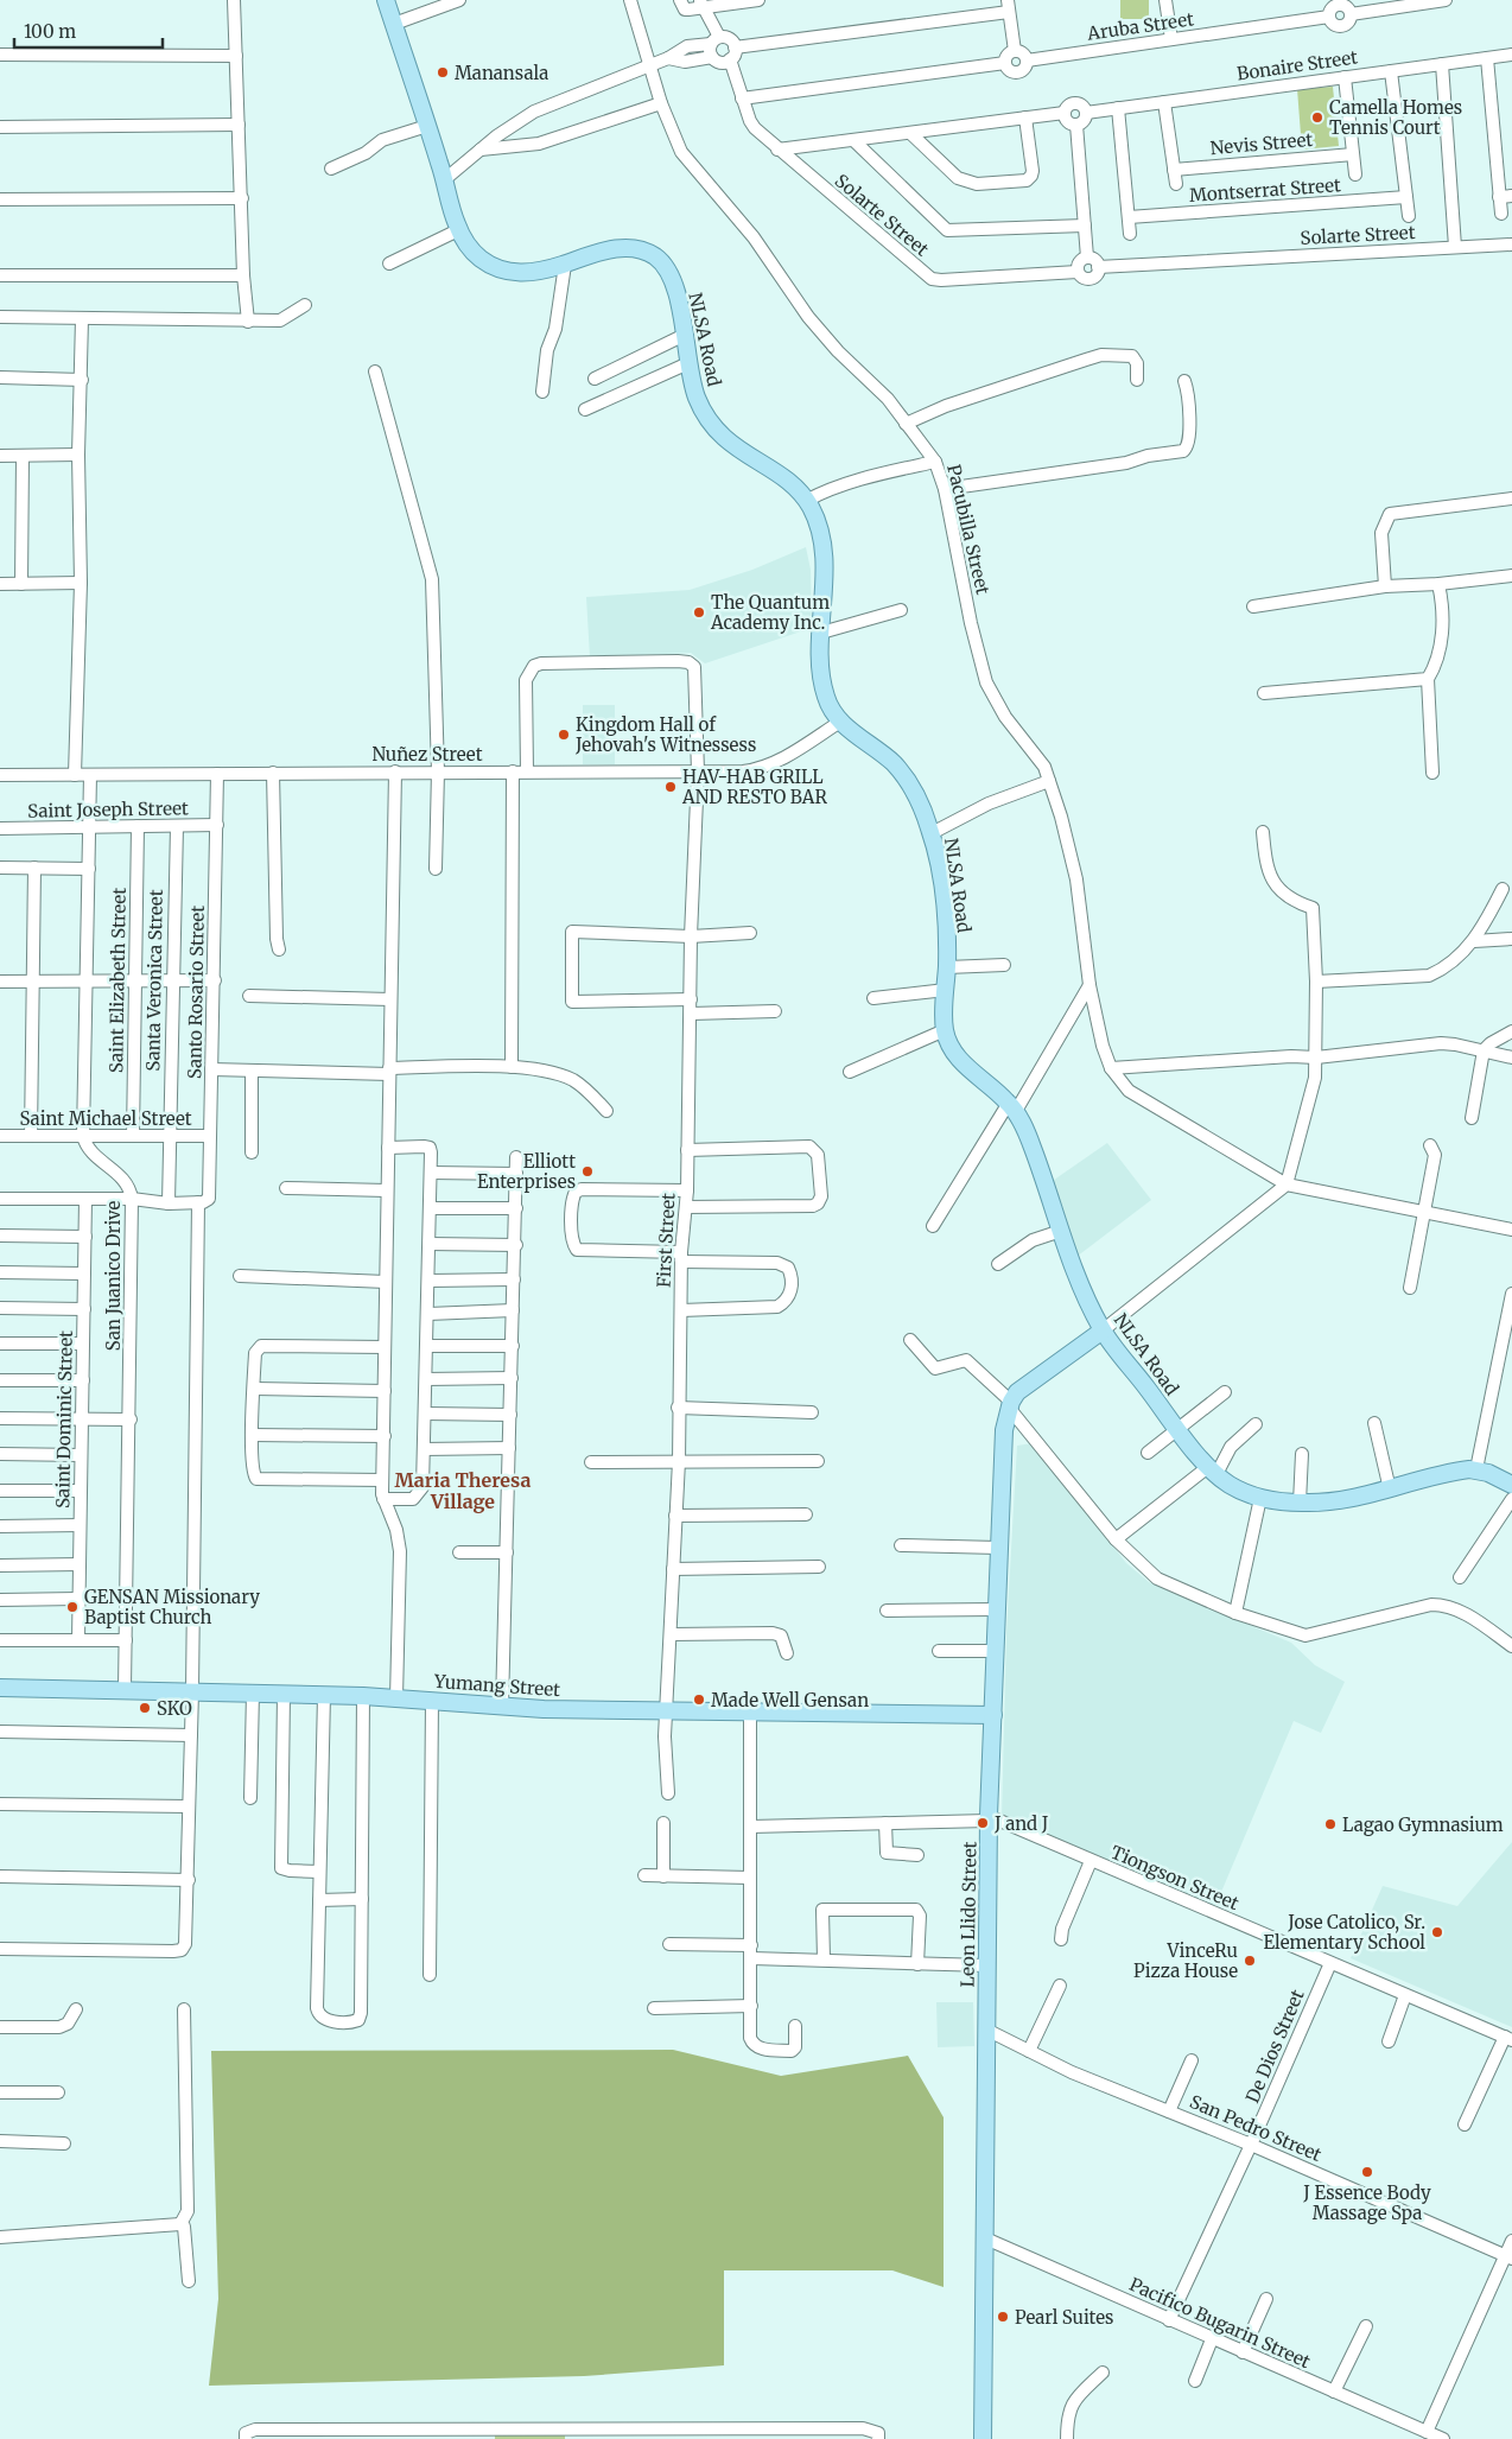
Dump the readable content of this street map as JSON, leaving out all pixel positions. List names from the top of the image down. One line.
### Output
{"streets":{"main road":["NLSA Road","Yumang Street","Leon Llido Street"],"street":["Aruba Street","Bonaire Street","Nevis Street","Montserrat Street","Solarte Street","Pacubilla Street","Nuñez Street","Saint Joseph Street","Saint Elizabeth Street","Santa Veronica Street","Santo Rosario Street","Saint Michael Street","First Street","San Juanico Drive","Saint Dominic Street","Tiongson Street","De Dios Street","San Pedro Street","Pacifico Bugarin Street"]},"crossings":[["NLSA Road","Nuñez Street"],["Nuñez Street","Santo Rosario Street"],["Nuñez Street","First Street"],["Saint Joseph Street","Saint Elizabeth Street"],["Saint Joseph Street","Santa Veronica Street"],["Saint Joseph Street","Santo Rosario Street"],["Saint Elizabeth Street","Saint Michael Street"],["Santa Veronica Street","Saint Michael Street"],["Santo Rosario Street","Saint Michael Street"],["Saint Michael Street","San Juanico Drive"],["First Street","Yumang Street"],["San Juanico Drive","Yumang Street"],["Yumang Street","Leon Llido Street"],["Tiongson Street","Leon Llido Street"],["Tiongson Street","De Dios Street"],["Leon Llido Street","San Pedro Street"],["Leon Llido Street","Pacifico Bugarin Street"],["De Dios Street","San Pedro Street"],["De Dios Street","Pacifico Bugarin Street"]],"districts":["Maria Theresa Village"],"places":["Manansala","Camella Homes Tennis Court","The Quantum Academy Inc.","Kingdom Hall of Jehovah's Witnessess","HAV-HAB GRILL AND RESTO BAR","Elliott Enterprises","GENSAN Missionary Baptist Church","Made Well Gensan","SKO","J and J","Lagao Gymnasium","Jose Catolico, Sr. Elementary School","VinceRu Pizza House","J Essence Body Massage Spa","Pearl Suites"],"scale_bar":"100 m"}
